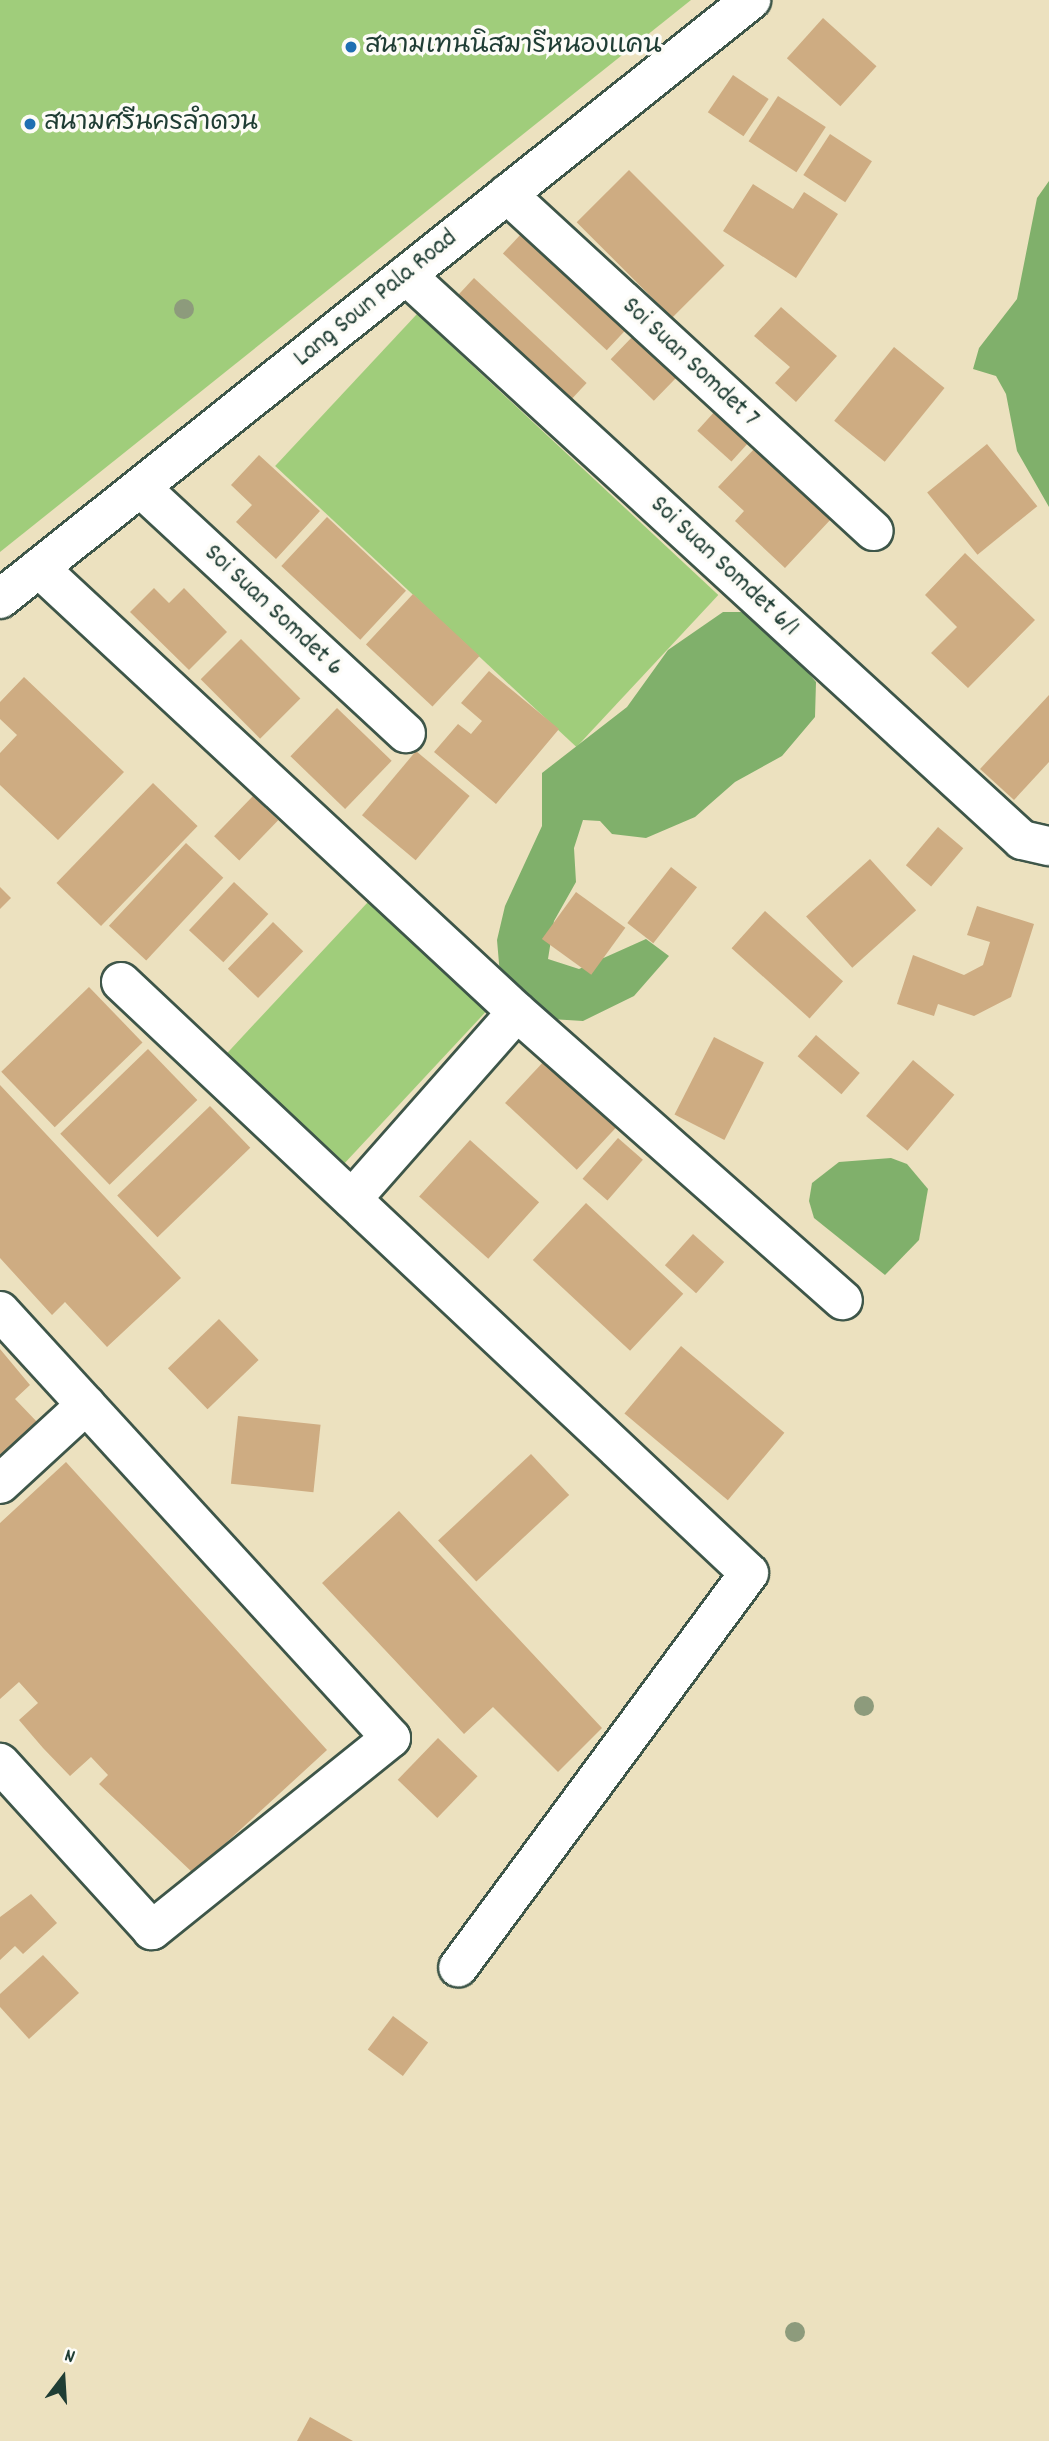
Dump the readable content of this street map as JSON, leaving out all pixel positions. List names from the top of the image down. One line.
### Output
{"streets":{"street":["Lang Soun Pala Road","Soi Suan Somdet 7","Soi Suan Somdet 6/1","Soi Suan Somdet 6"]},"crossings":[["Lang Soun Pala Road","Soi Suan Somdet 7"],["Lang Soun Pala Road","Soi Suan Somdet 6/1"],["Lang Soun Pala Road","Soi Suan Somdet 6"]],"places":["สนามเทนนิสมารีหนองแคน","สนามศรีนครลำดวน"],"north":"top"}
